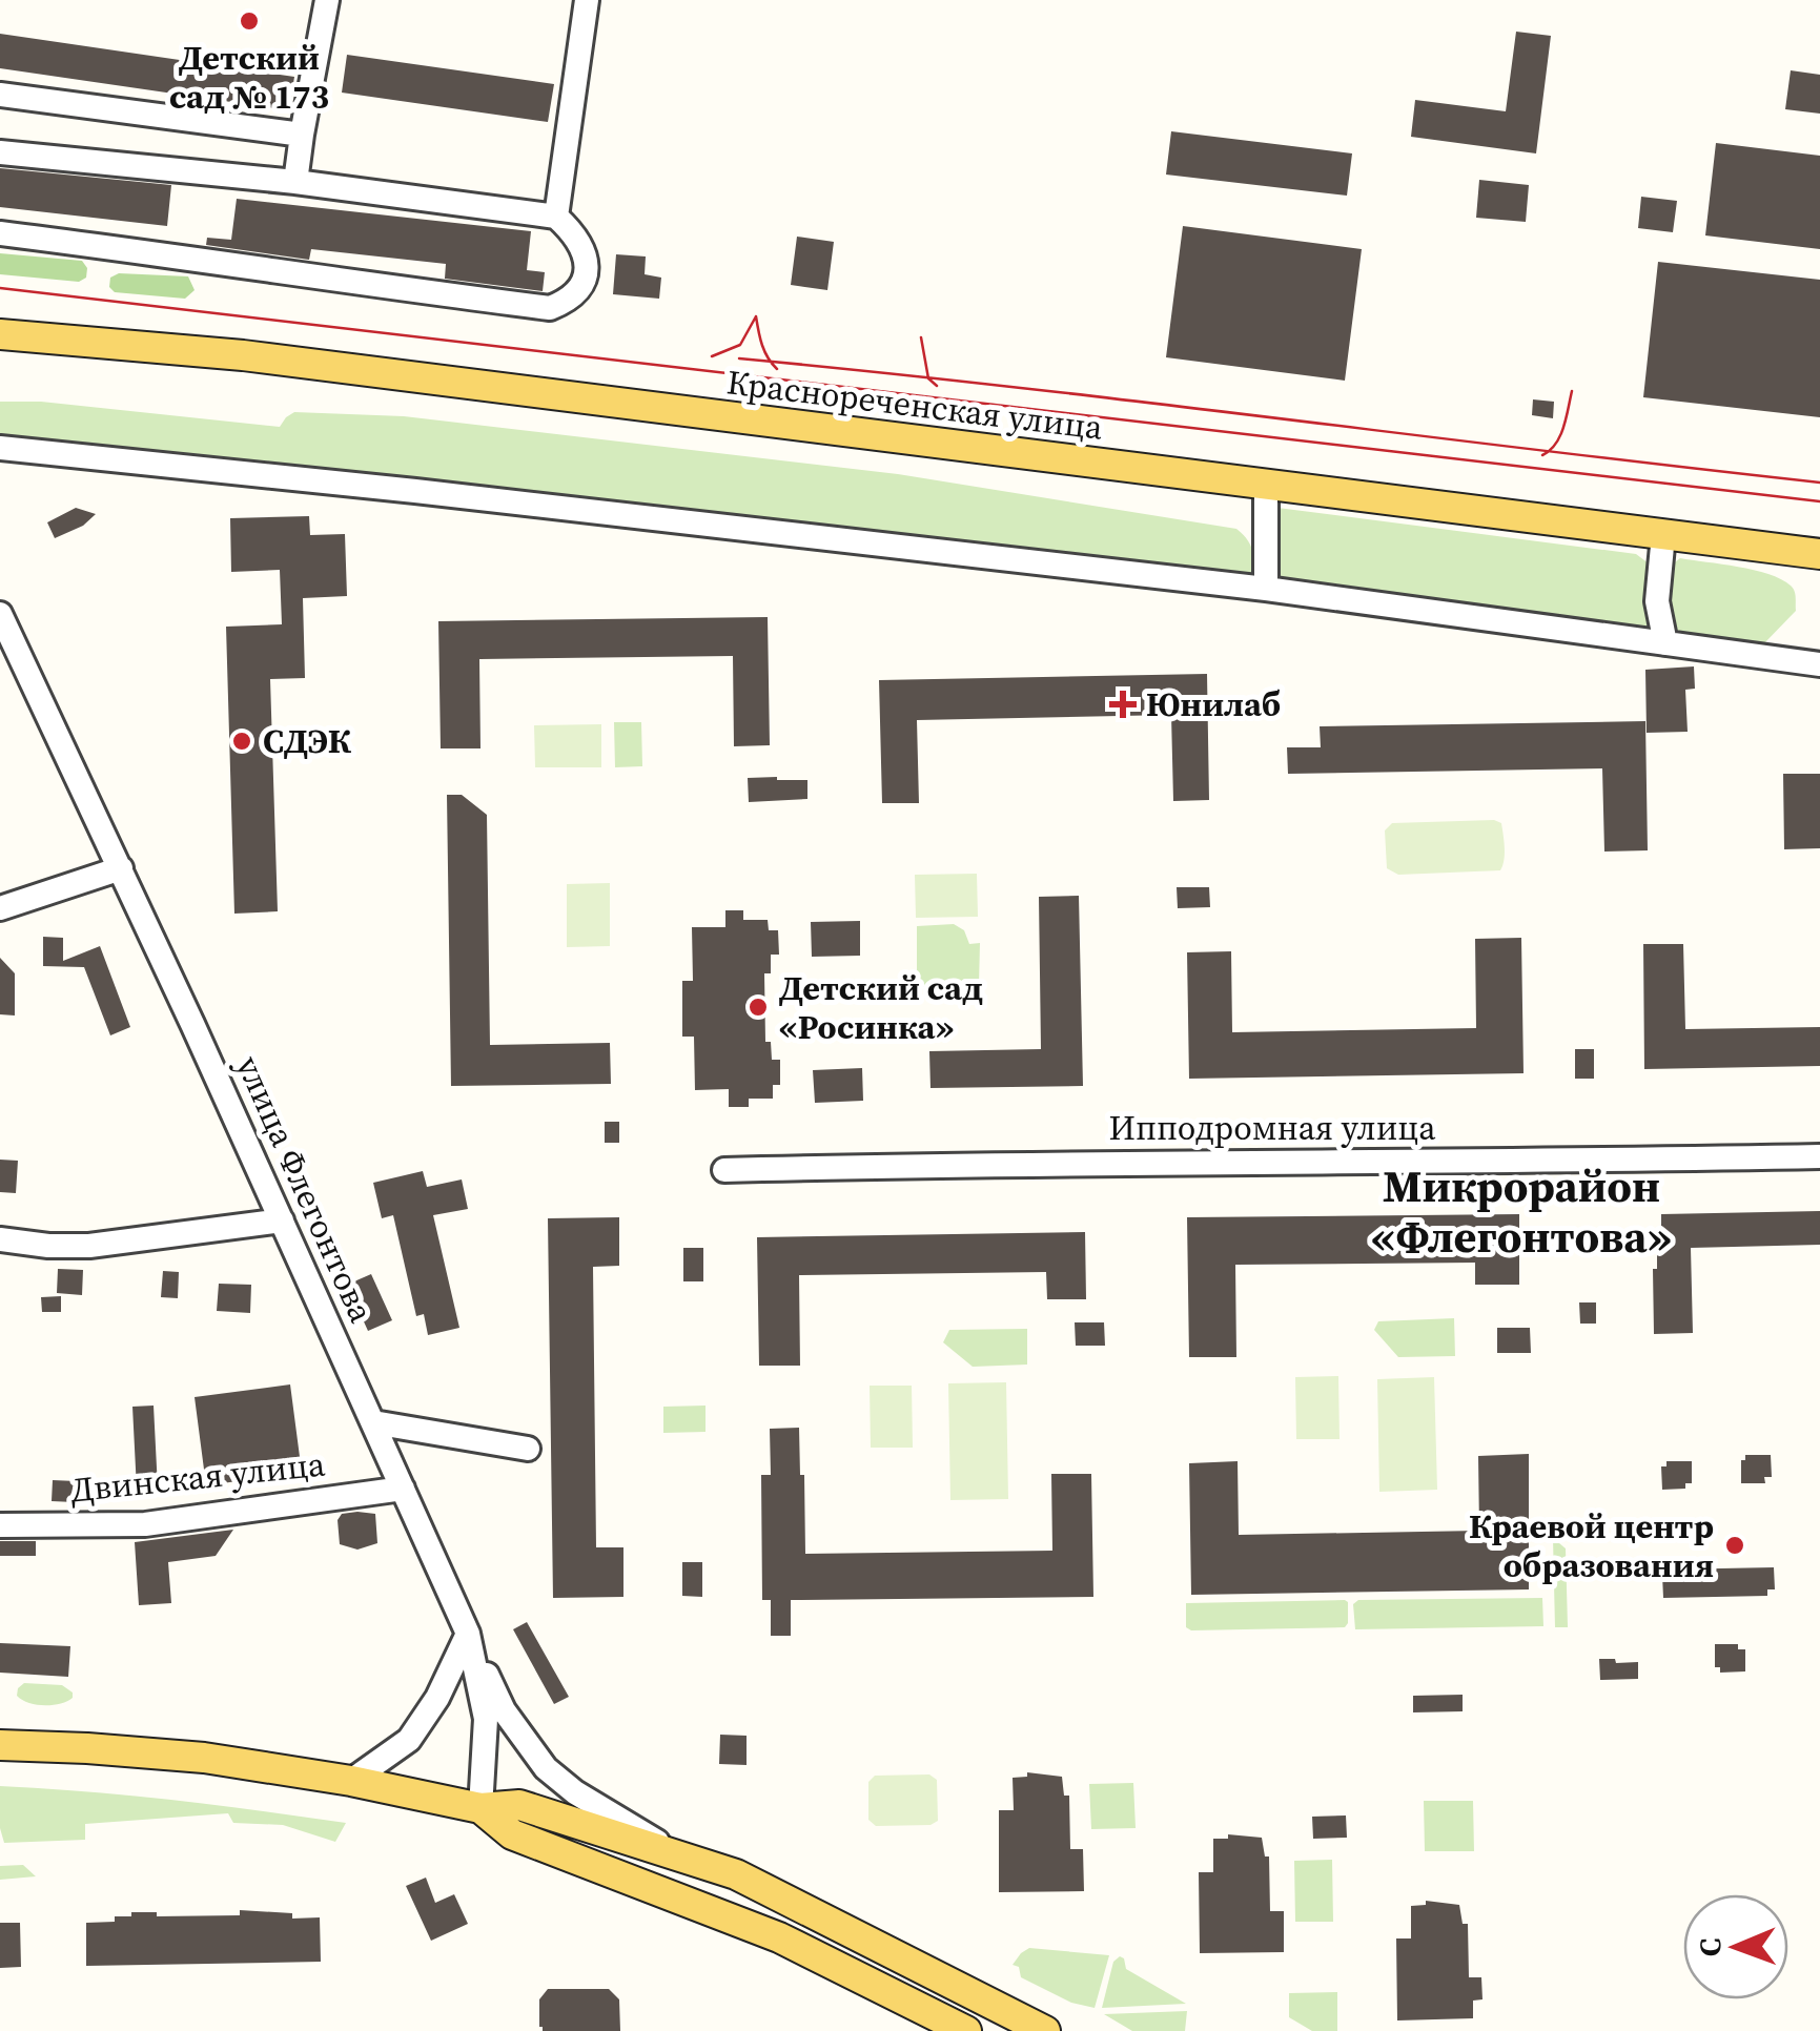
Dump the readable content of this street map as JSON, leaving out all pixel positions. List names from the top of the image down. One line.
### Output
{"streets":{"main road":["Краснореченская улица"],"street":["Ипподромная улица","улица Флегонтова","Двинская улица"]},"crossings":[["улица Флегонтова","Двинская улица"]],"districts":["Микрорайон «Флегонтова»"],"places":{"other":["Детский сад № 173","СДЭК","Детский сад «Росинка»","Краевой центр образования"],"health":["Юнилаб"]},"north":"left"}
